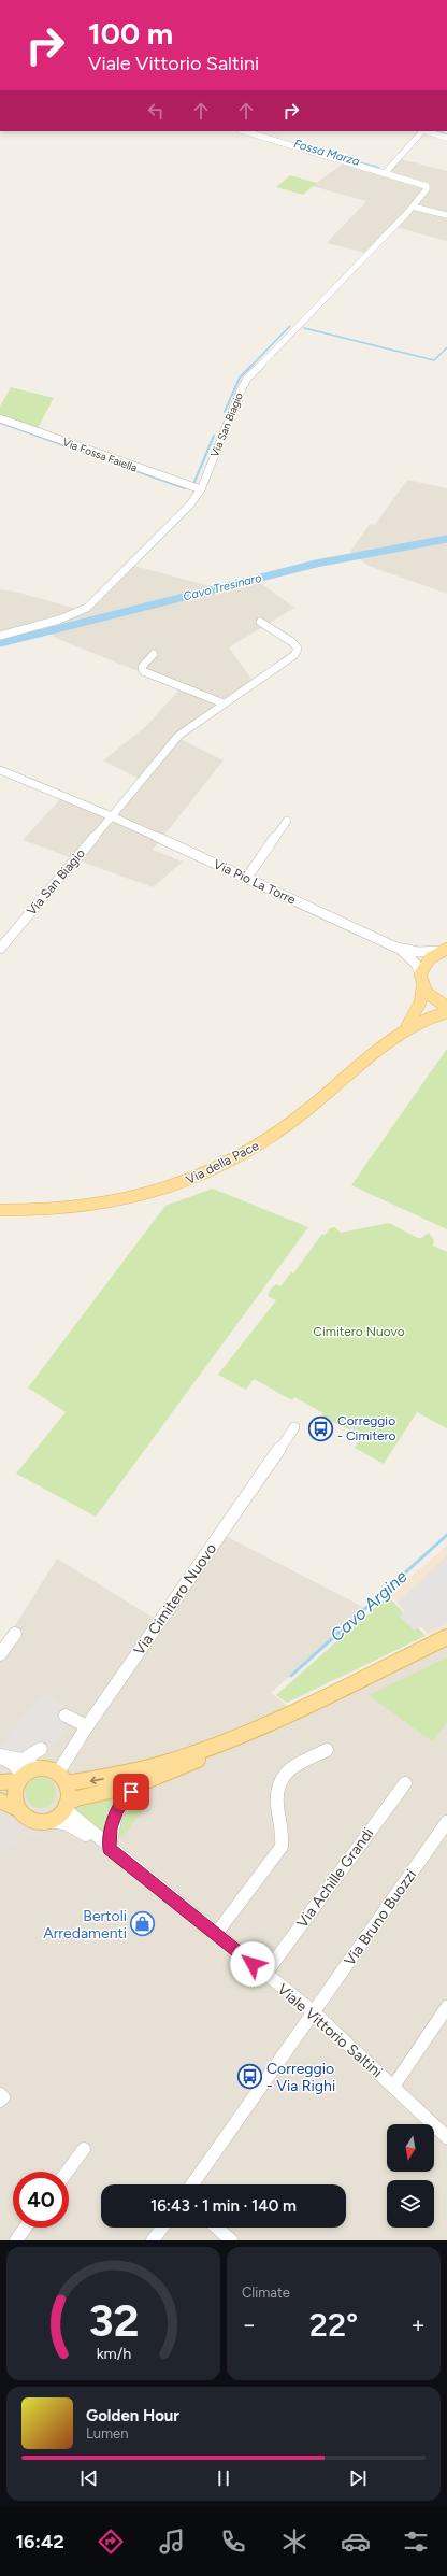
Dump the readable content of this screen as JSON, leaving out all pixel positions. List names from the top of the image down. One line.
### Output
{"streets":{"main road":["Via della Pace"],"street":["Via San Biagio","Via Fossa Faiella","Via Pio La Torre","Via Cimitero Nuovo","Via Achille Grandi","Via Bruno Buozzi","Viale Vittorio Saltini"]},"crossings":[["Via San Biagio","Via Fossa Faiella"],["Via San Biagio","Via Pio La Torre"],["Via Cimitero Nuovo","Viale Vittorio Saltini"],["Via Achille Grandi","Viale Vittorio Saltini"],["Via Bruno Buozzi","Viale Vittorio Saltini"]],"water":["Fossa Marza","Cavo Tresinaro","Cavo Argine"],"parks":["Cimitero Nuovo"],"places":{"bus stop":["Correggio - Cimitero","Correggio - Via Righi"],"shop":["Bertoli Arredamenti"]},"north":"bottom","page":{"turn":["100 m","Viale Vittorio Saltini"],"limit":"40","trip":"16:43 · 1 min · 140 m","tile":"Climate","heat":["−","22°","+"],"song":["Golden Hour","Lumen"],"tabs":"16:42","gauge":["32","km/h"]}}
